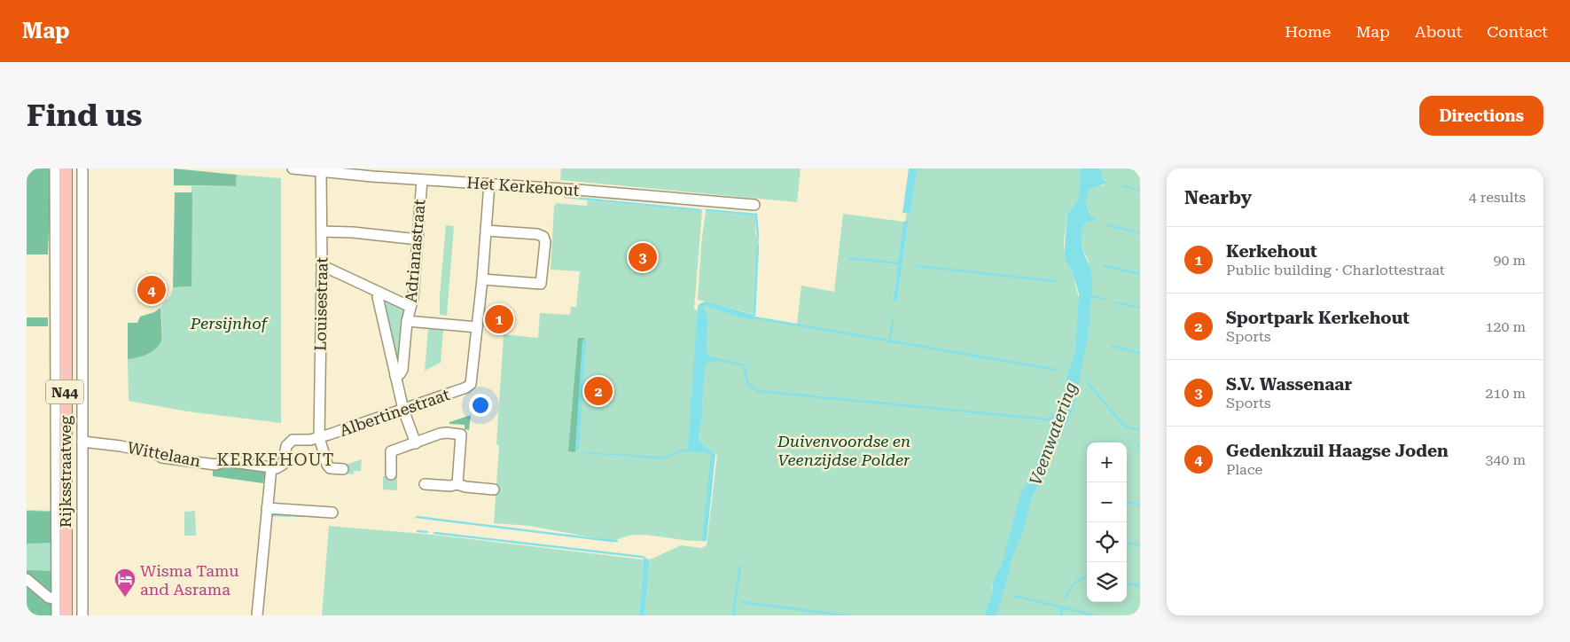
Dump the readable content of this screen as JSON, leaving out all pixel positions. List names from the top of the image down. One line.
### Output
{"streets":{"main road":["N44","Rijksstraatweg"],"street":["Het Kerkehout","Adrianastraat","Louisestraat","Albertinestraat","Wittelaan"]},"crossings":[["Het Kerkehout","Adrianastraat"],["Het Kerkehout","Louisestraat"],["Louisestraat","Albertinestraat"],["Albertinestraat","Wittelaan"],["Wittelaan","Rijksstraatweg"]],"districts":["KERKEHOUT"],"water":["Veenwatering"],"parks":["Persijnhof","Duivenvoordse en Veenzijdse Polder"],"places":{"hotel":["Wisma Tamu and Asrama"]},"page":{"header":"Map","nav":["Home","Map","About","Contact"],"buttons":"Directions","title":"Find us","heading":["Nearby","4 results"],"list":[{"mark":"1","name":"Kerkehout","note":"Public building · Charlottestraat","value":"90 m"},{"mark":"2","name":"Sportpark Kerkehout","note":"Sports","value":"120 m"},{"mark":"3","name":"S.V. Wassenaar","note":"Sports","value":"210 m"},{"mark":"4","name":"Gedenkzuil Haagse Joden","note":"Place","value":"340 m"}],"pins":["3","4","1","2"],"map_buttons":["+","−"]}}
